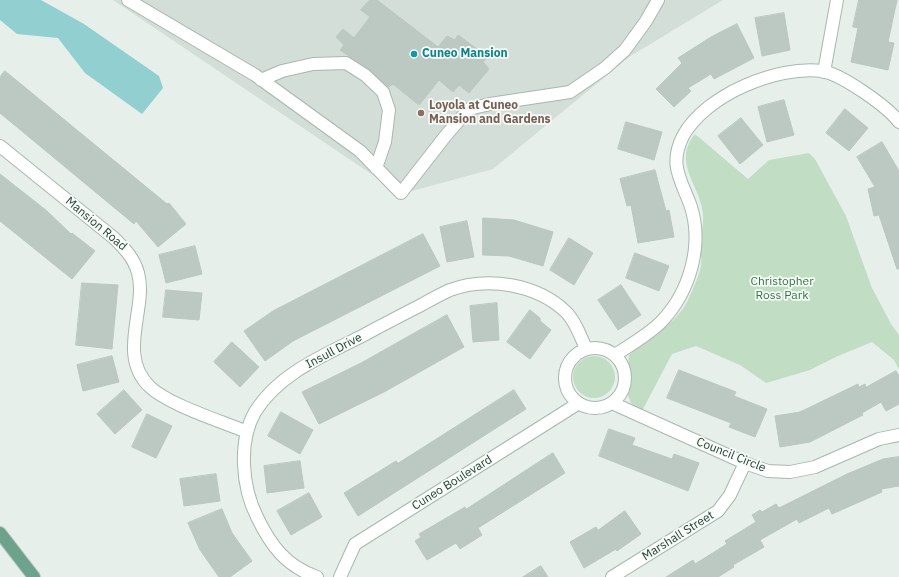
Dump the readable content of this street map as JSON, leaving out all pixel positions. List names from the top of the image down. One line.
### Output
{"streets":{"street":["Mansion Road","Insull Drive","Council Circle","Cuneo Boulevard","Marshall Street"]},"crossings":[["Mansion Road","Insull Drive"],["Insull Drive","Council Circle"],["Insull Drive","Cuneo Boulevard"],["Council Circle","Cuneo Boulevard"],["Council Circle","Marshall Street"]],"parks":["Christopher Ross Park"],"places":["Cuneo Mansion","Loyola at Cuneo Mansion and Gardens"]}
